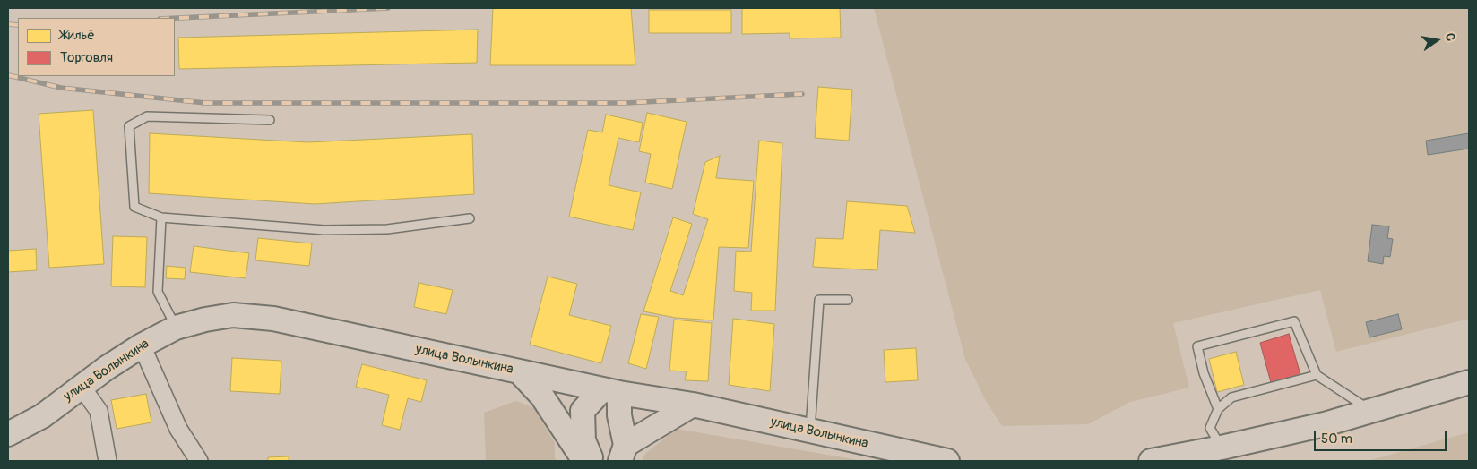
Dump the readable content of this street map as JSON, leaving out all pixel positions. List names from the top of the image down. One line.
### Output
{"streets":{"street":["улица Волынкина"]},"legend":["Жильё","Торговля"],"scale_bar":"50 m","north":"right"}
